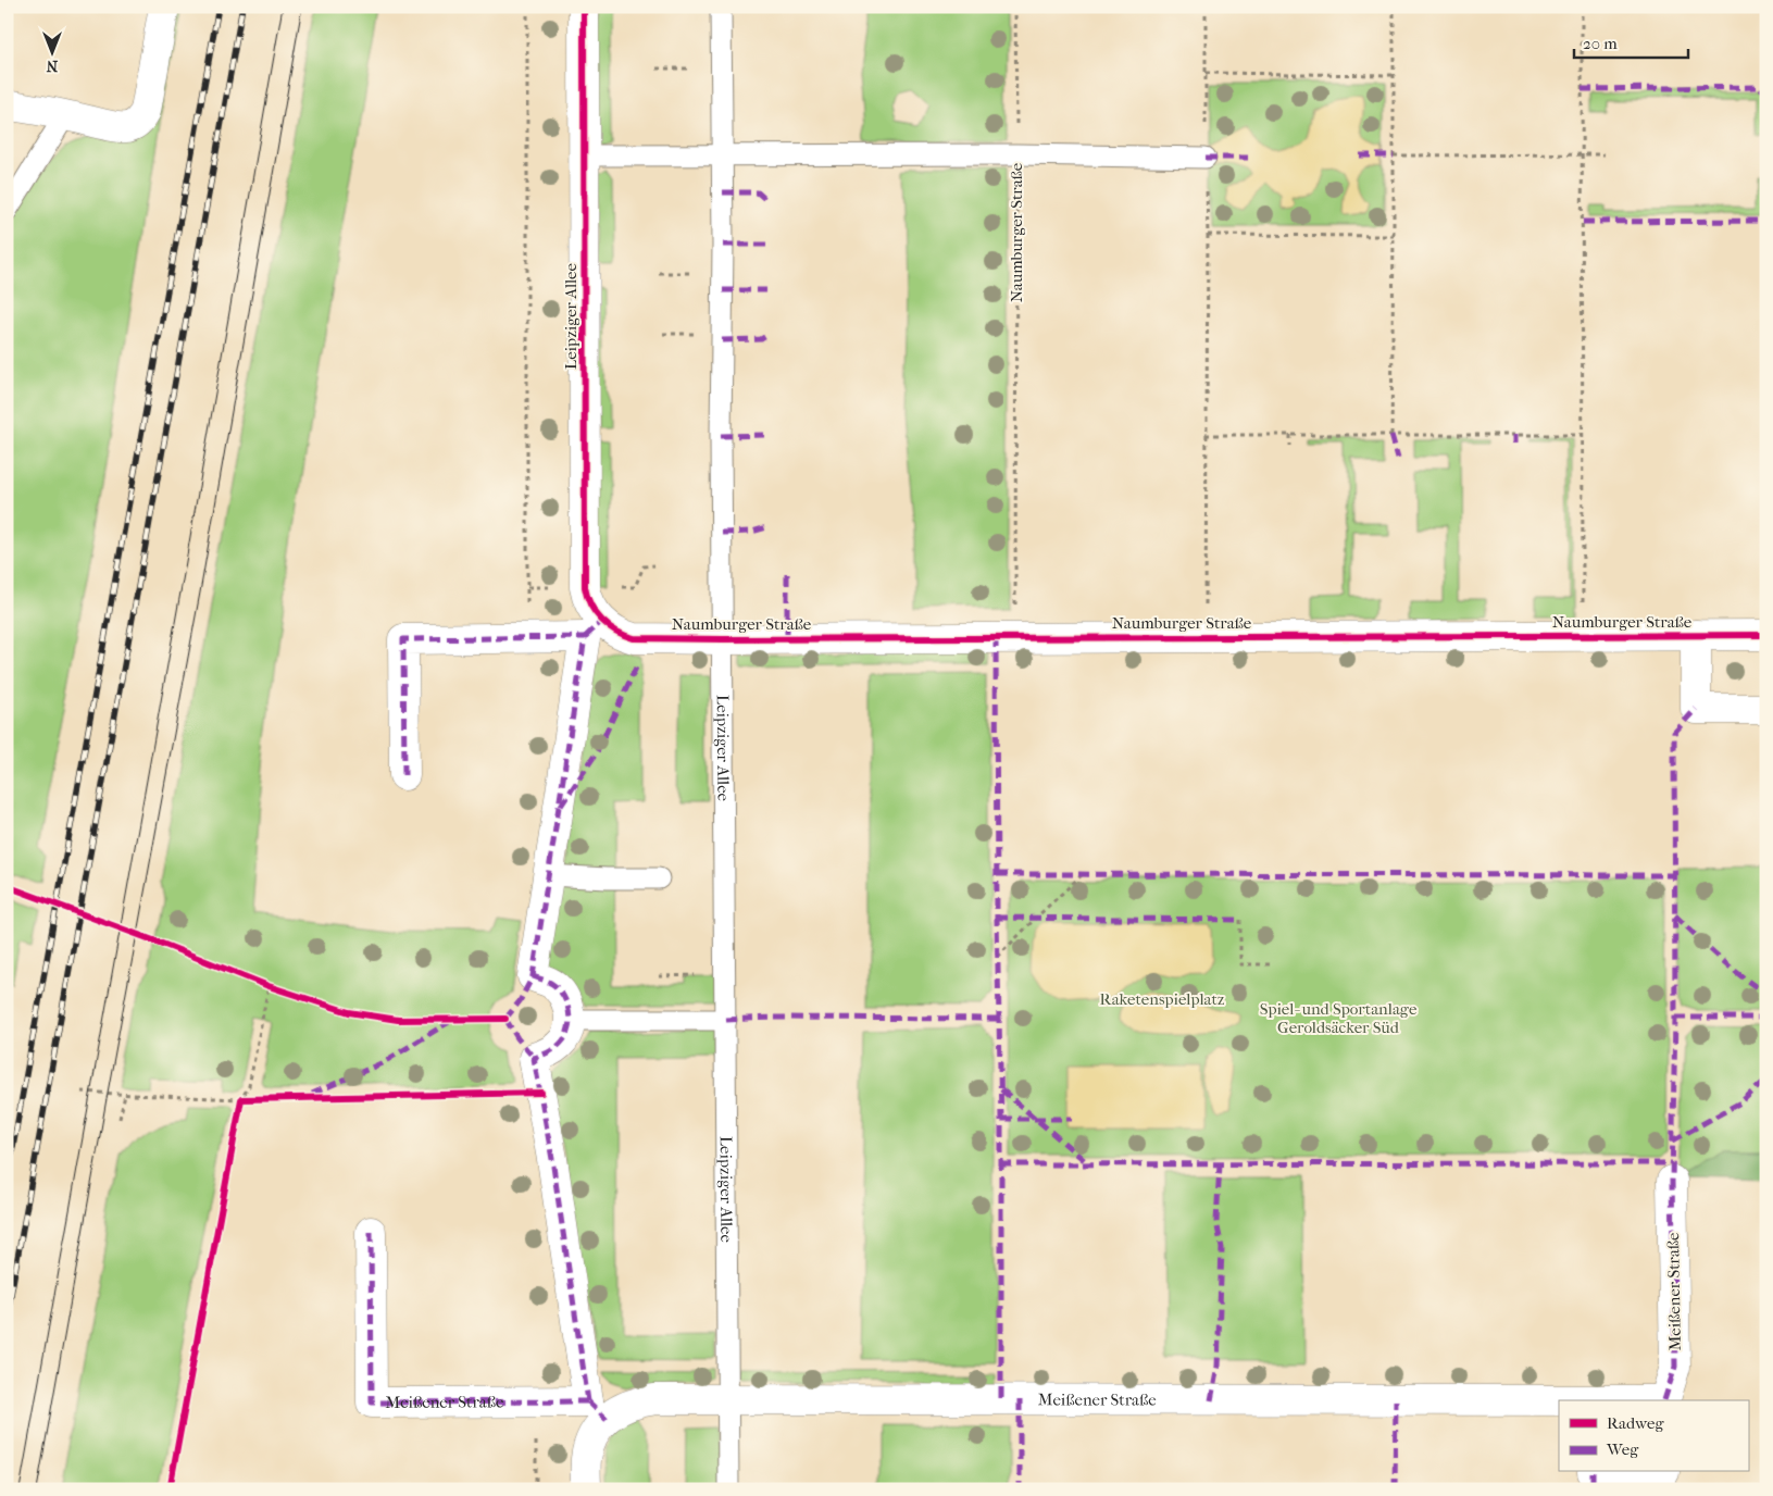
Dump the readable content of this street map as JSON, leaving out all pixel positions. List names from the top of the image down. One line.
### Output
{"streets":{"street":["Naumburger Straße","Leipziger Allee","Meißener Straße"]},"crossings":[["Naumburger Straße","Leipziger Allee"],["Leipziger Allee","Meißener Straße"]],"parks":["Raketenspielplatz","Spiel- und Sportanlage Geroldsäcker Süd"],"legend":["Radweg","Weg"],"scale_bar":"20 m","north":"bottom"}
